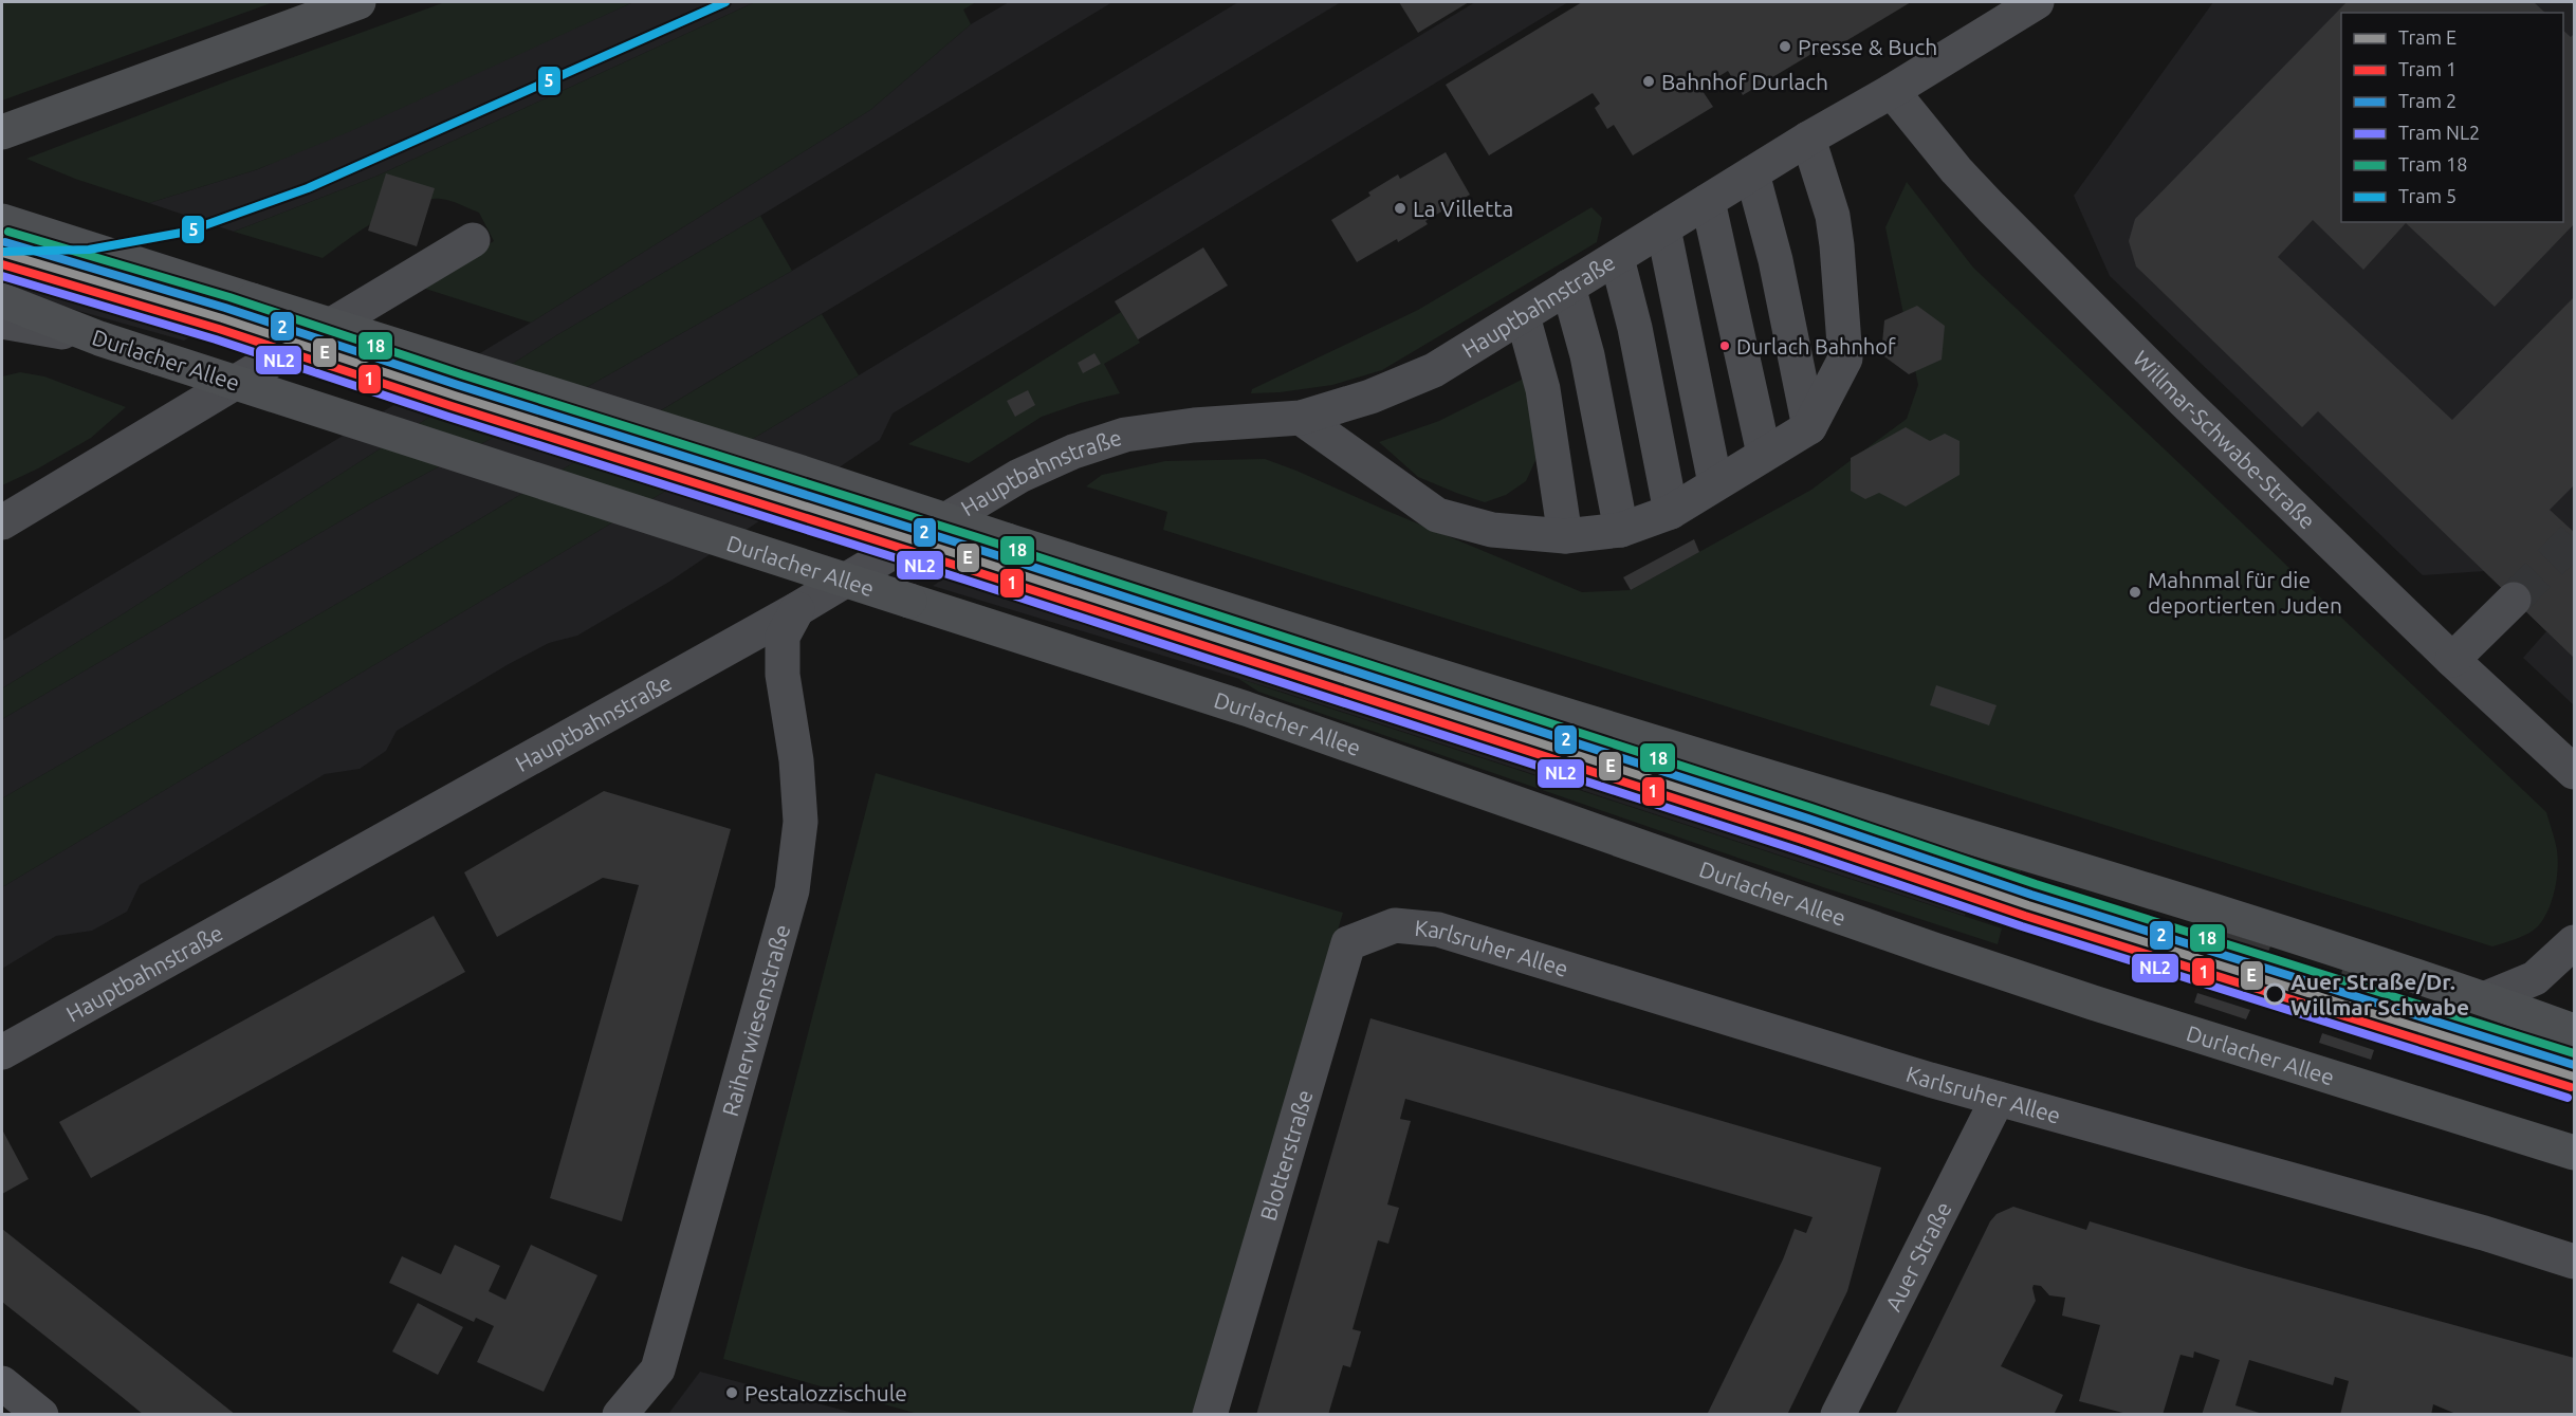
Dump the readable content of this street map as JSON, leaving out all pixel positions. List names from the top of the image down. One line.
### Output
{"streets":{"main road":["Durlacher Allee"],"street":["Hauptbahnstraße","Willmar-Schwabe-Straße","Karlsruher Allee","Raiherwiesenstraße","Blotterstraße","Auer Straße"]},"crossings":[["Hauptbahnstraße","Willmar-Schwabe-Straße"],["Hauptbahnstraße","Raiherwiesenstraße"],["Karlsruher Allee","Blotterstraße"],["Karlsruher Allee","Auer Straße"]],"places":["Presse & Buch","Bahnhof Durlach","La Villetta","Durlach Bahnhof","Mahnmal für die deportierten Juden","Auer Straße/Dr. Willmar Schwabe","Pestalozzischule"],"lines":["tram line 5","tram line 18","tram line 2","tram line E","tram line 1","tram line NL2"],"legend":["Tram E","Tram 1","Tram 2","Tram NL2","Tram 18","Tram 5"]}
